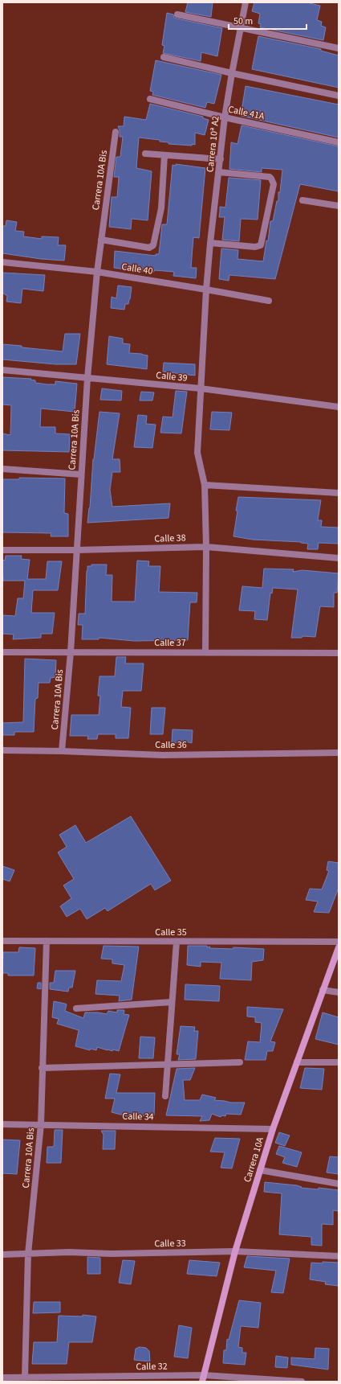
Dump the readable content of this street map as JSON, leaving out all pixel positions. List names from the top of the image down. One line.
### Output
{"streets":{"street":["Calle 41A","Carrera 10ª A2","Carrera 10A Bis","Calle 40","Calle 39","Calle 38","Calle 37","Calle 36","Calle 35","Calle 34","Carrera 10A","Calle 33","Calle 32"]},"crossings":[["Calle 41A","Carrera 10ª A2"],["Carrera 10ª A2","Calle 40"],["Carrera 10ª A2","Calle 39"],["Carrera 10A Bis","Calle 40"],["Carrera 10A Bis","Calle 39"],["Carrera 10A Bis","Calle 38"],["Carrera 10A Bis","Calle 37"],["Carrera 10A Bis","Calle 36"],["Carrera 10A Bis","Calle 35"],["Carrera 10A Bis","Calle 34"],["Carrera 10A Bis","Calle 33"],["Carrera 10A Bis","Calle 32"],["Calle 34","Carrera 10A"],["Carrera 10A","Calle 33"],["Carrera 10A","Calle 32"]],"scale_bar":"50 m"}
